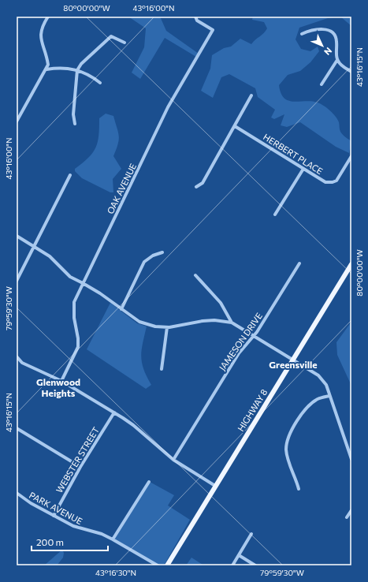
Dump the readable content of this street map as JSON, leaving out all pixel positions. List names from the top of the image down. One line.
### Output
{"streets":{"main road":["HIGHWAY 8"],"street":["HERBERT PLACE","OAK AVENUE","JAMESON DRIVE","WEBSTER STREET","PARK AVENUE"]},"crossings":[["WEBSTER STREET","PARK AVENUE"]],"districts":["Greensville","Glenwood Heights"],"scale_bar":"200 m","north":"bottom right","coordinates":["80°00'00\"W","43°16'00\"N","43°16'15\"N","79°59'30\"W","43°16'30\"N"]}
